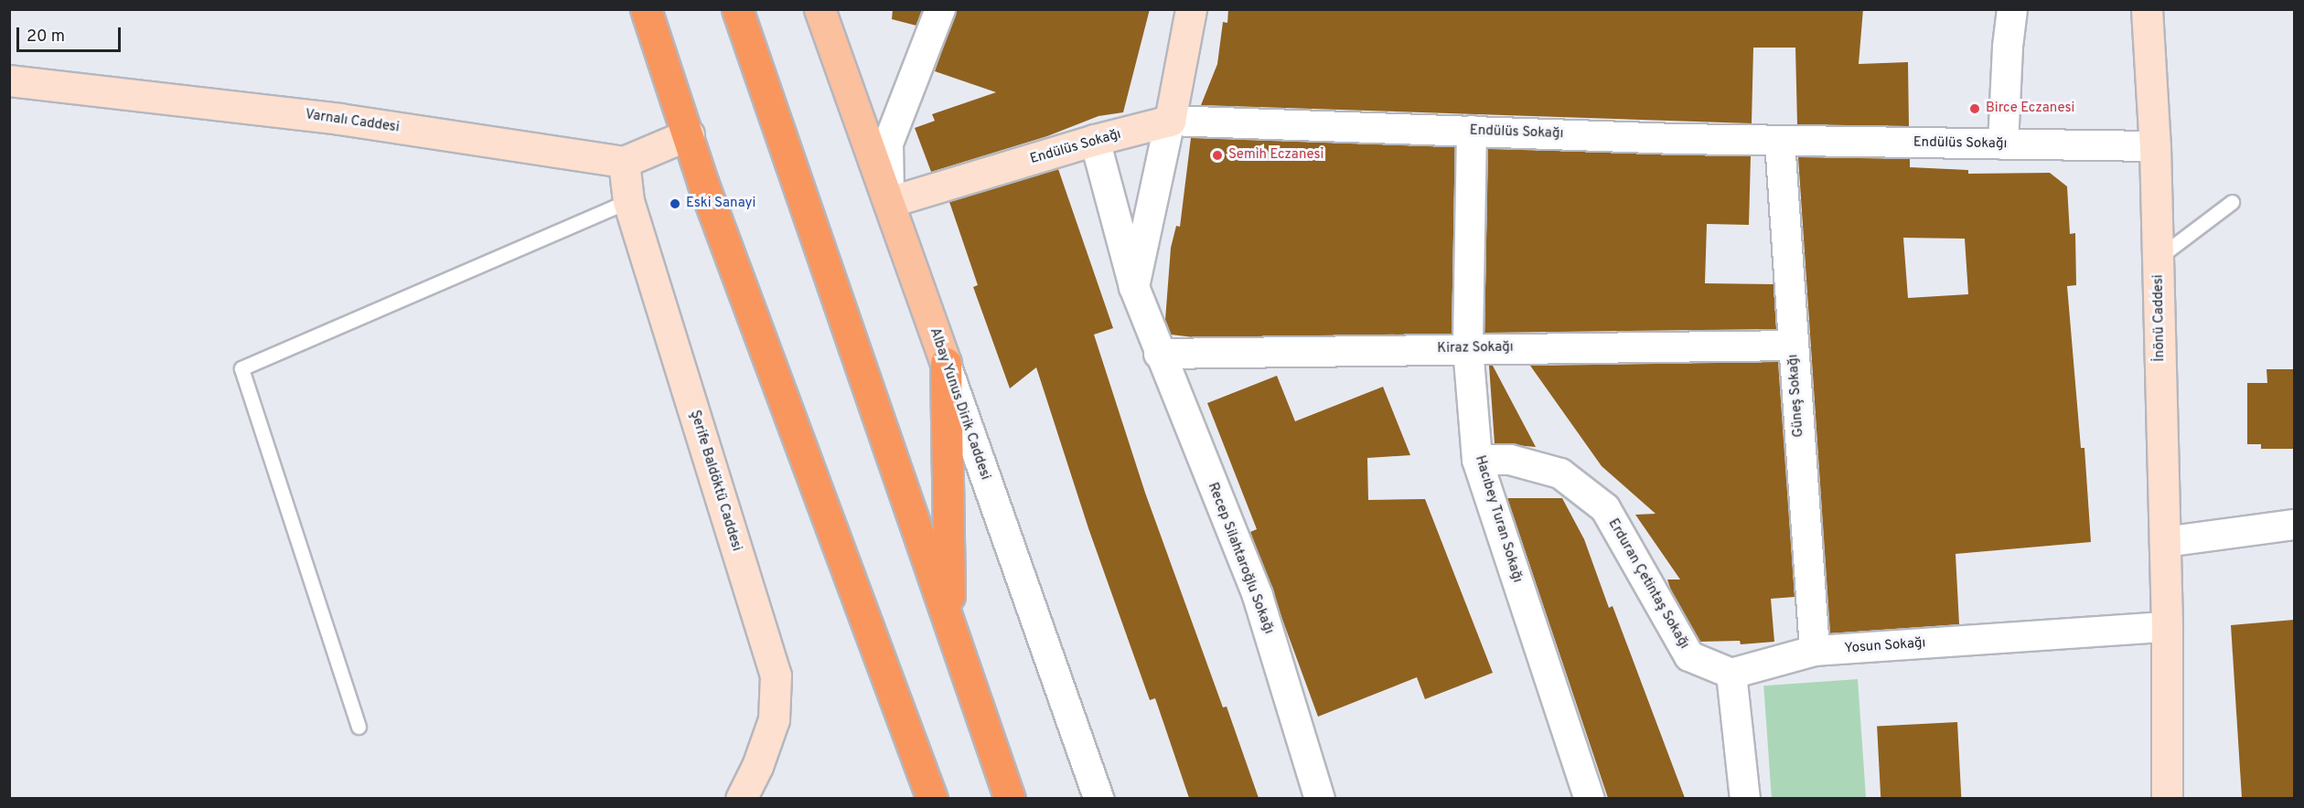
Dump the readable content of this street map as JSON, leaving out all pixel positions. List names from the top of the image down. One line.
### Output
{"streets":{"main road":["Varnalı Caddesi","Endülüs Sokağı","İnönü Caddesi","Albay Yunus Dirik Caddesi","Şerife Baldöktü Caddesi"],"street":["Kiraz Sokağı","Güneş Sokağı","Hacıbey Turan Sokağı","Recep Silahtaroğlu Sokağı","Erduran Çetintaş Sokağı","Yosun Sokağı"]},"crossings":[["Varnalı Caddesi","Şerife Baldöktü Caddesi"],["Endülüs Sokağı","İnönü Caddesi"],["Endülüs Sokağı","Güneş Sokağı"],["Endülüs Sokağı","Albay Yunus Dirik Caddesi"],["Endülüs Sokağı","Hacıbey Turan Sokağı"],["İnönü Caddesi","Yosun Sokağı"],["Kiraz Sokağı","Güneş Sokağı"],["Kiraz Sokağı","Hacıbey Turan Sokağı"],["Kiraz Sokağı","Recep Silahtaroğlu Sokağı"],["Güneş Sokağı","Yosun Sokağı"],["Hacıbey Turan Sokağı","Erduran Çetintaş Sokağı"],["Erduran Çetintaş Sokağı","Yosun Sokağı"]],"places":["Birce Eczanesi","Semih Eczanesi","Eski Sanayi"],"scale_bar":"20 m"}
